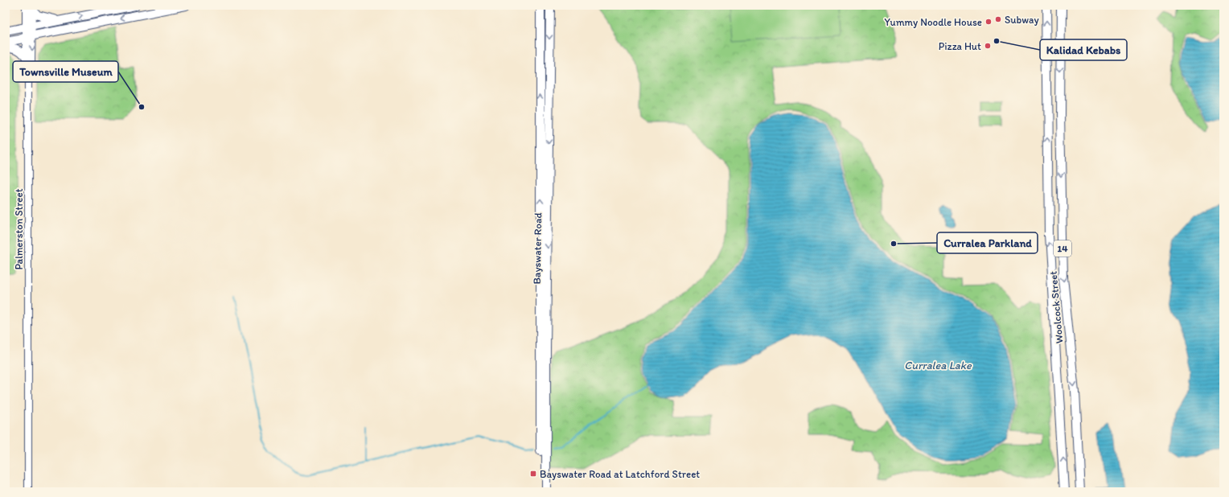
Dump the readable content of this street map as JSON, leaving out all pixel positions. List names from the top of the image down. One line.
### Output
{"streets":{"main road":["Bayswater Road","14","Woolcock Street"],"street":["Palmerston Street"]},"water":["Curralea Lake"],"places":{"other":["Subway","Yummy Noodle House","Kalidad Kebabs","Pizza Hut","Townsville Museum","Curralea Parkland"],"transit":["Bayswater Road at Latchford Street"]}}
